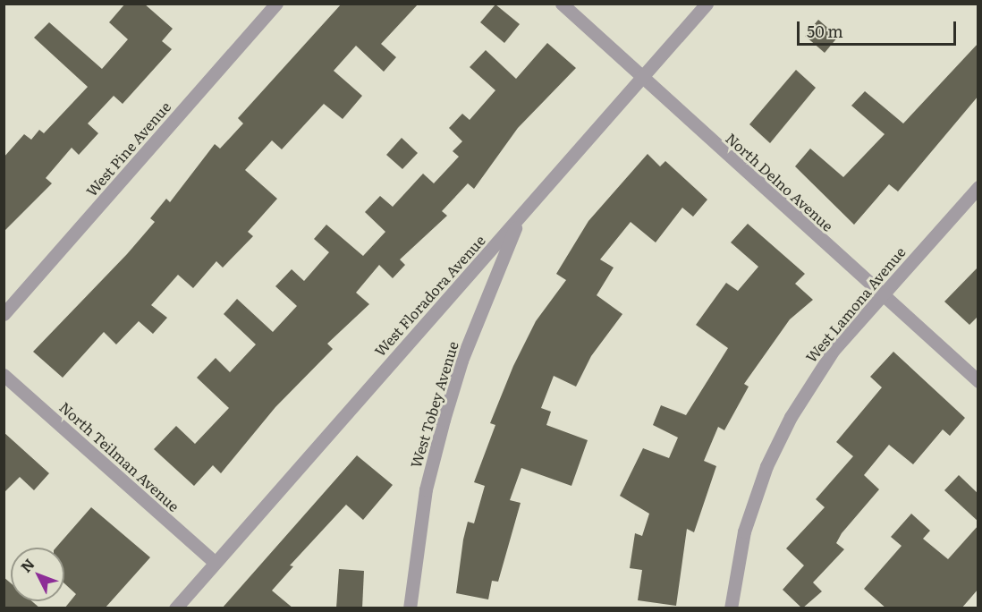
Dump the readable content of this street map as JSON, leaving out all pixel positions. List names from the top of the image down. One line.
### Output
{"streets":{"street":["West Pine Avenue","North Delno Avenue","West Floradora Avenue","West Lamona Avenue","West Tobey Avenue","North Teilman Avenue"]},"crossings":[["North Delno Avenue","West Floradora Avenue"],["North Delno Avenue","West Lamona Avenue"],["West Floradora Avenue","West Tobey Avenue"],["West Floradora Avenue","North Teilman Avenue"]],"scale_bar":"50 m","north":"top left"}
